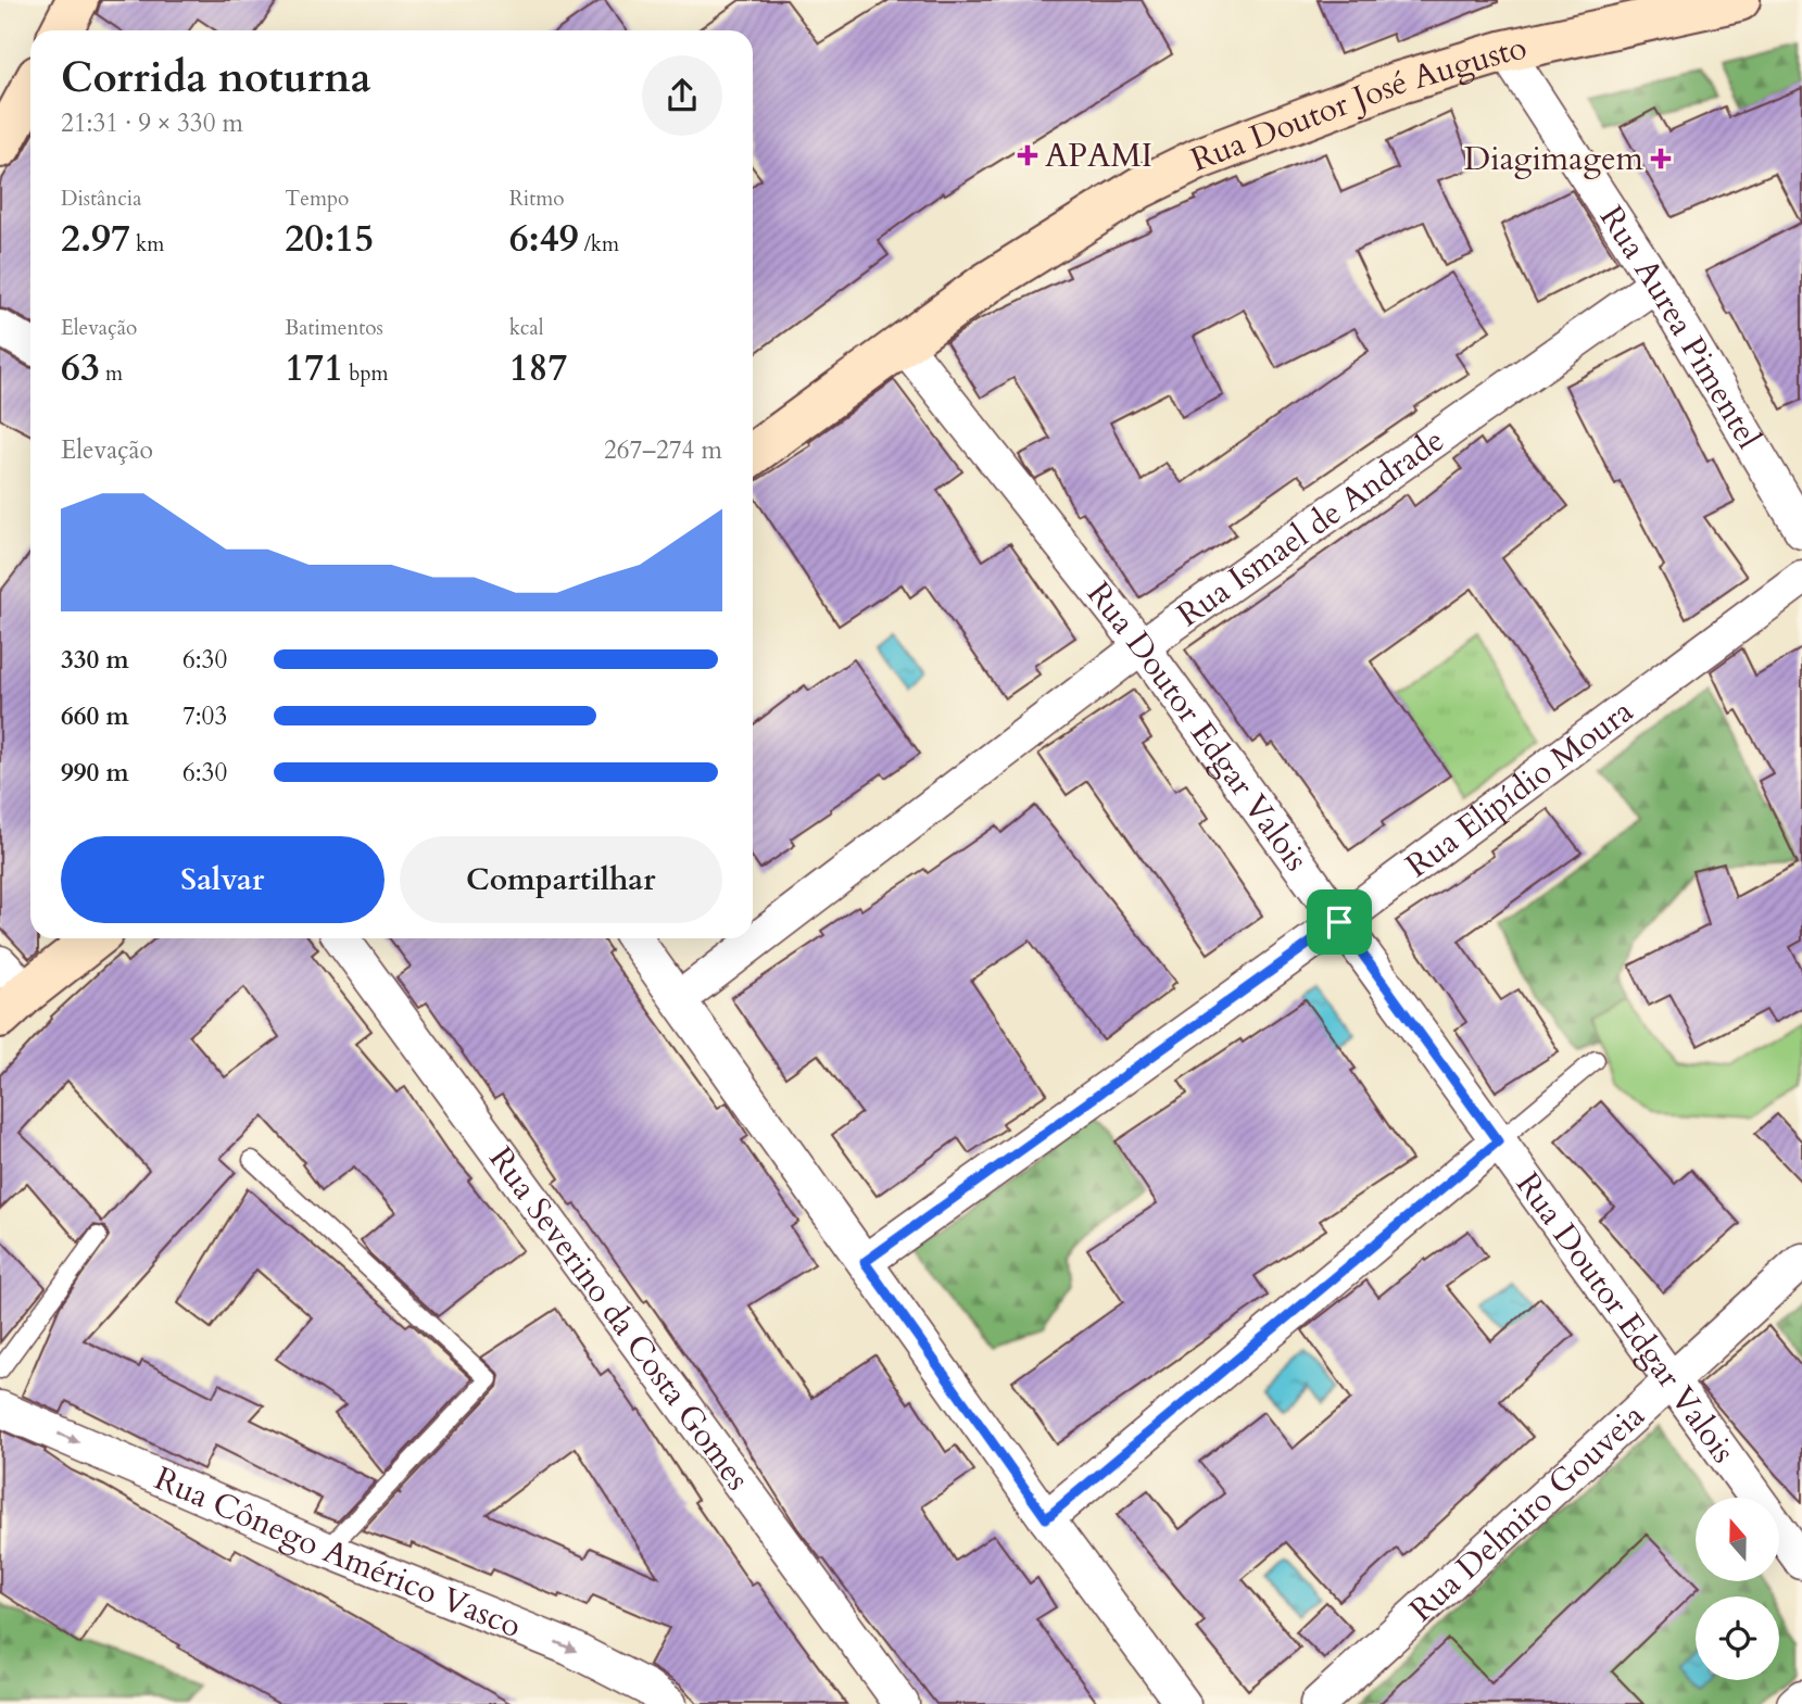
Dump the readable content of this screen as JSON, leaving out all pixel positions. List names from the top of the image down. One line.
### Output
{"streets":{"main road":["Rua Doutor José Augusto"],"street":["Rua Aurea Pimentel","Rua Ismael de Andrade","Rua Doutor Edgar Valois","Rua Elipídio Moura","Rua Severino da Costa Gomes","Rua Delmiro Gouveia","Rua Cônego Américo Vasco"]},"crossings":[["Rua Doutor José Augusto","Rua Aurea Pimentel"],["Rua Doutor José Augusto","Rua Doutor Edgar Valois"],["Rua Aurea Pimentel","Rua Ismael de Andrade"],["Rua Ismael de Andrade","Rua Doutor Edgar Valois"],["Rua Doutor Edgar Valois","Rua Elipídio Moura"],["Rua Doutor Edgar Valois","Rua Delmiro Gouveia"]],"one_way":["Rua Cônego Américo Vasco"],"places":{"health":["APAMI","Diagimagem"]},"north":"top","page":{"heading":["Corrida noturna","21:31 · 9 × 330 m"],"stats":[["Distância","2.97 km"],["Tempo","20:15"],["Ritmo","6:49 /km"],["Elevação","63 m"],["Batimentos","171 bpm"],["kcal","187"]],"chart":["Elevação","267–274 m"],"list":[{"name":"330 m","note":"6:30"},{"name":"660 m","note":"7:03"},{"name":"990 m","note":"6:30"}],"buttons":["Salvar","Compartilhar"]}}
